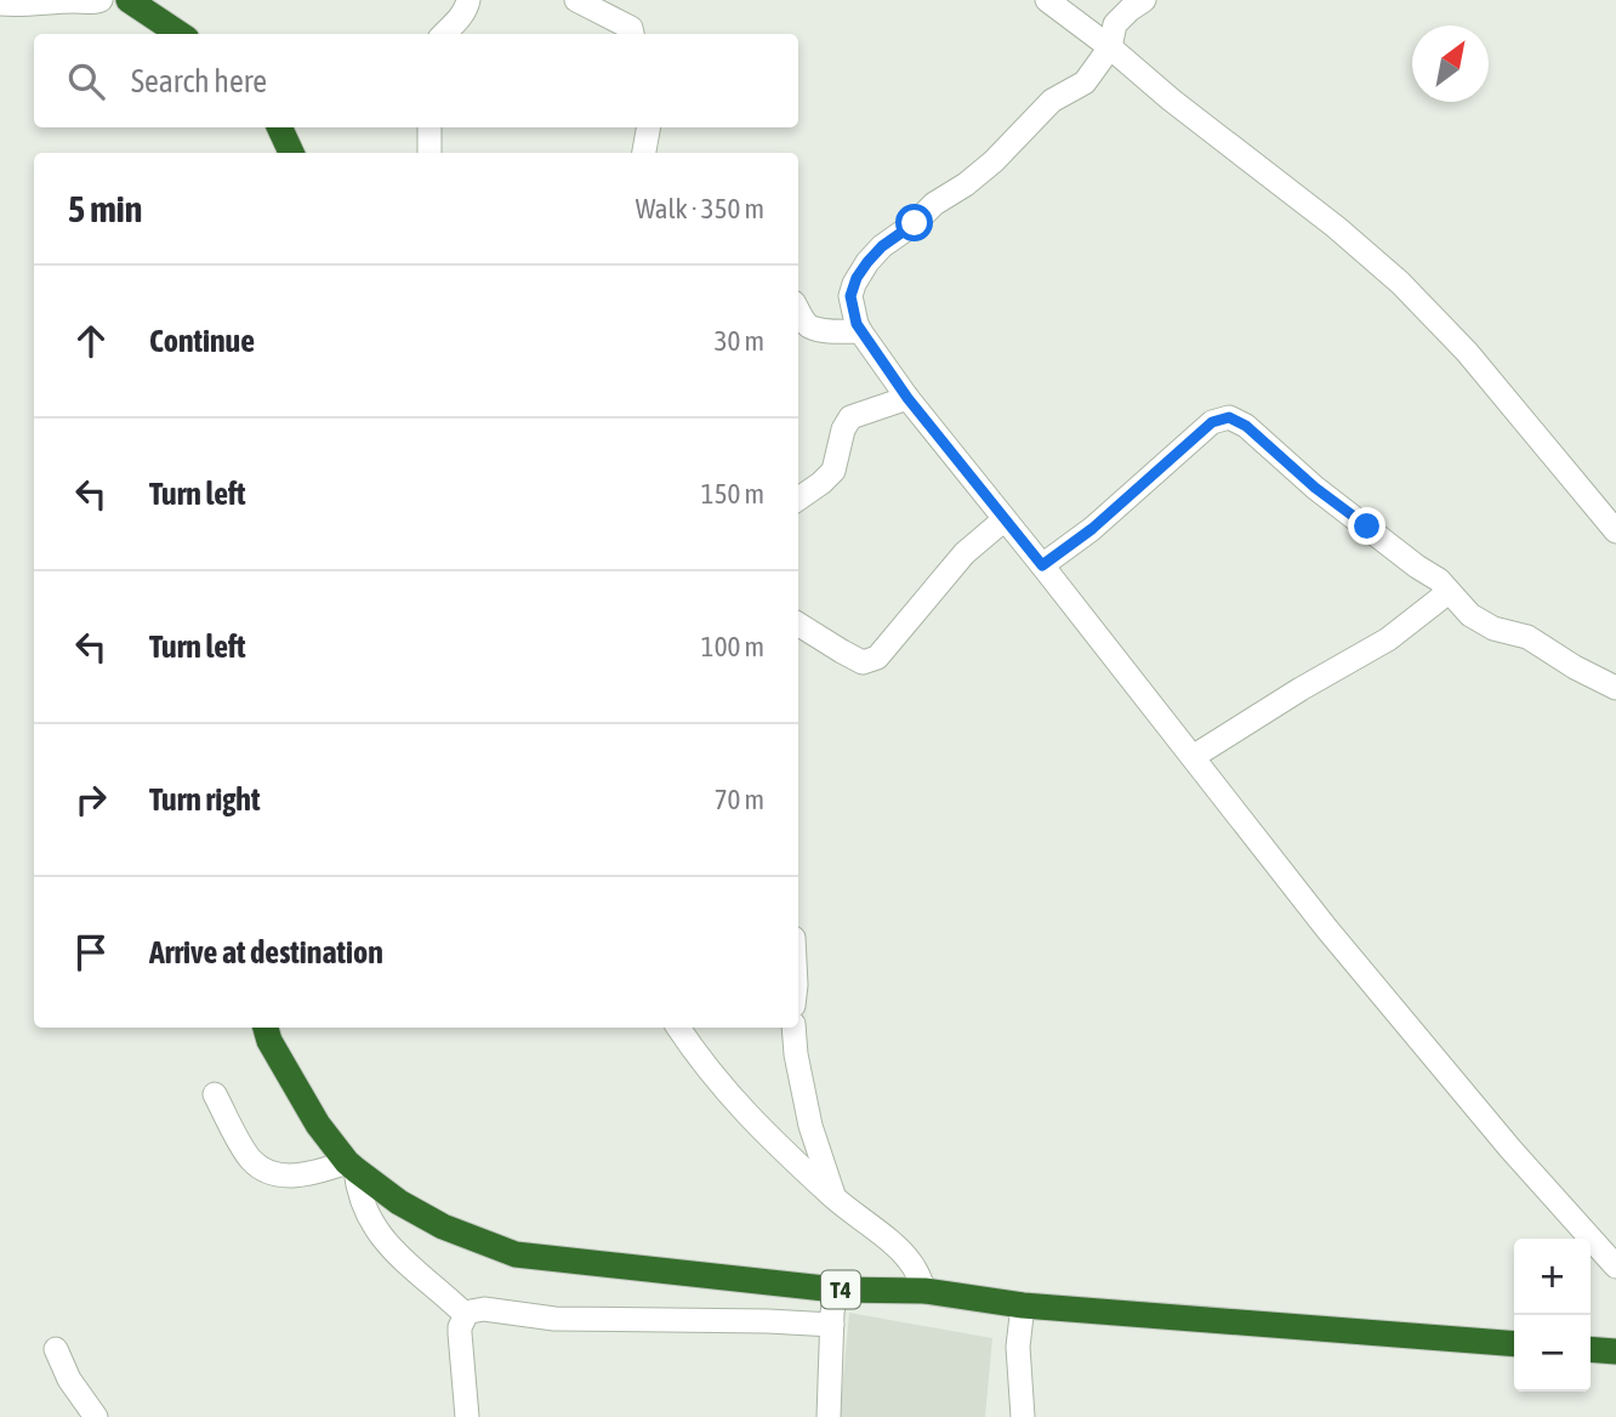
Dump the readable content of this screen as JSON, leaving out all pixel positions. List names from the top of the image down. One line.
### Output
{"streets":{"highway":["T4"]},"north":"top right","page":{"search":"Search here","heading":["5 min","Walk · 350 m"],"list":[["Continue","30 m"],["Turn left","150 m"],["Turn left","100 m"],["Turn right","70 m"],"Arrive at destination"],"map_buttons":["+","−"]}}
